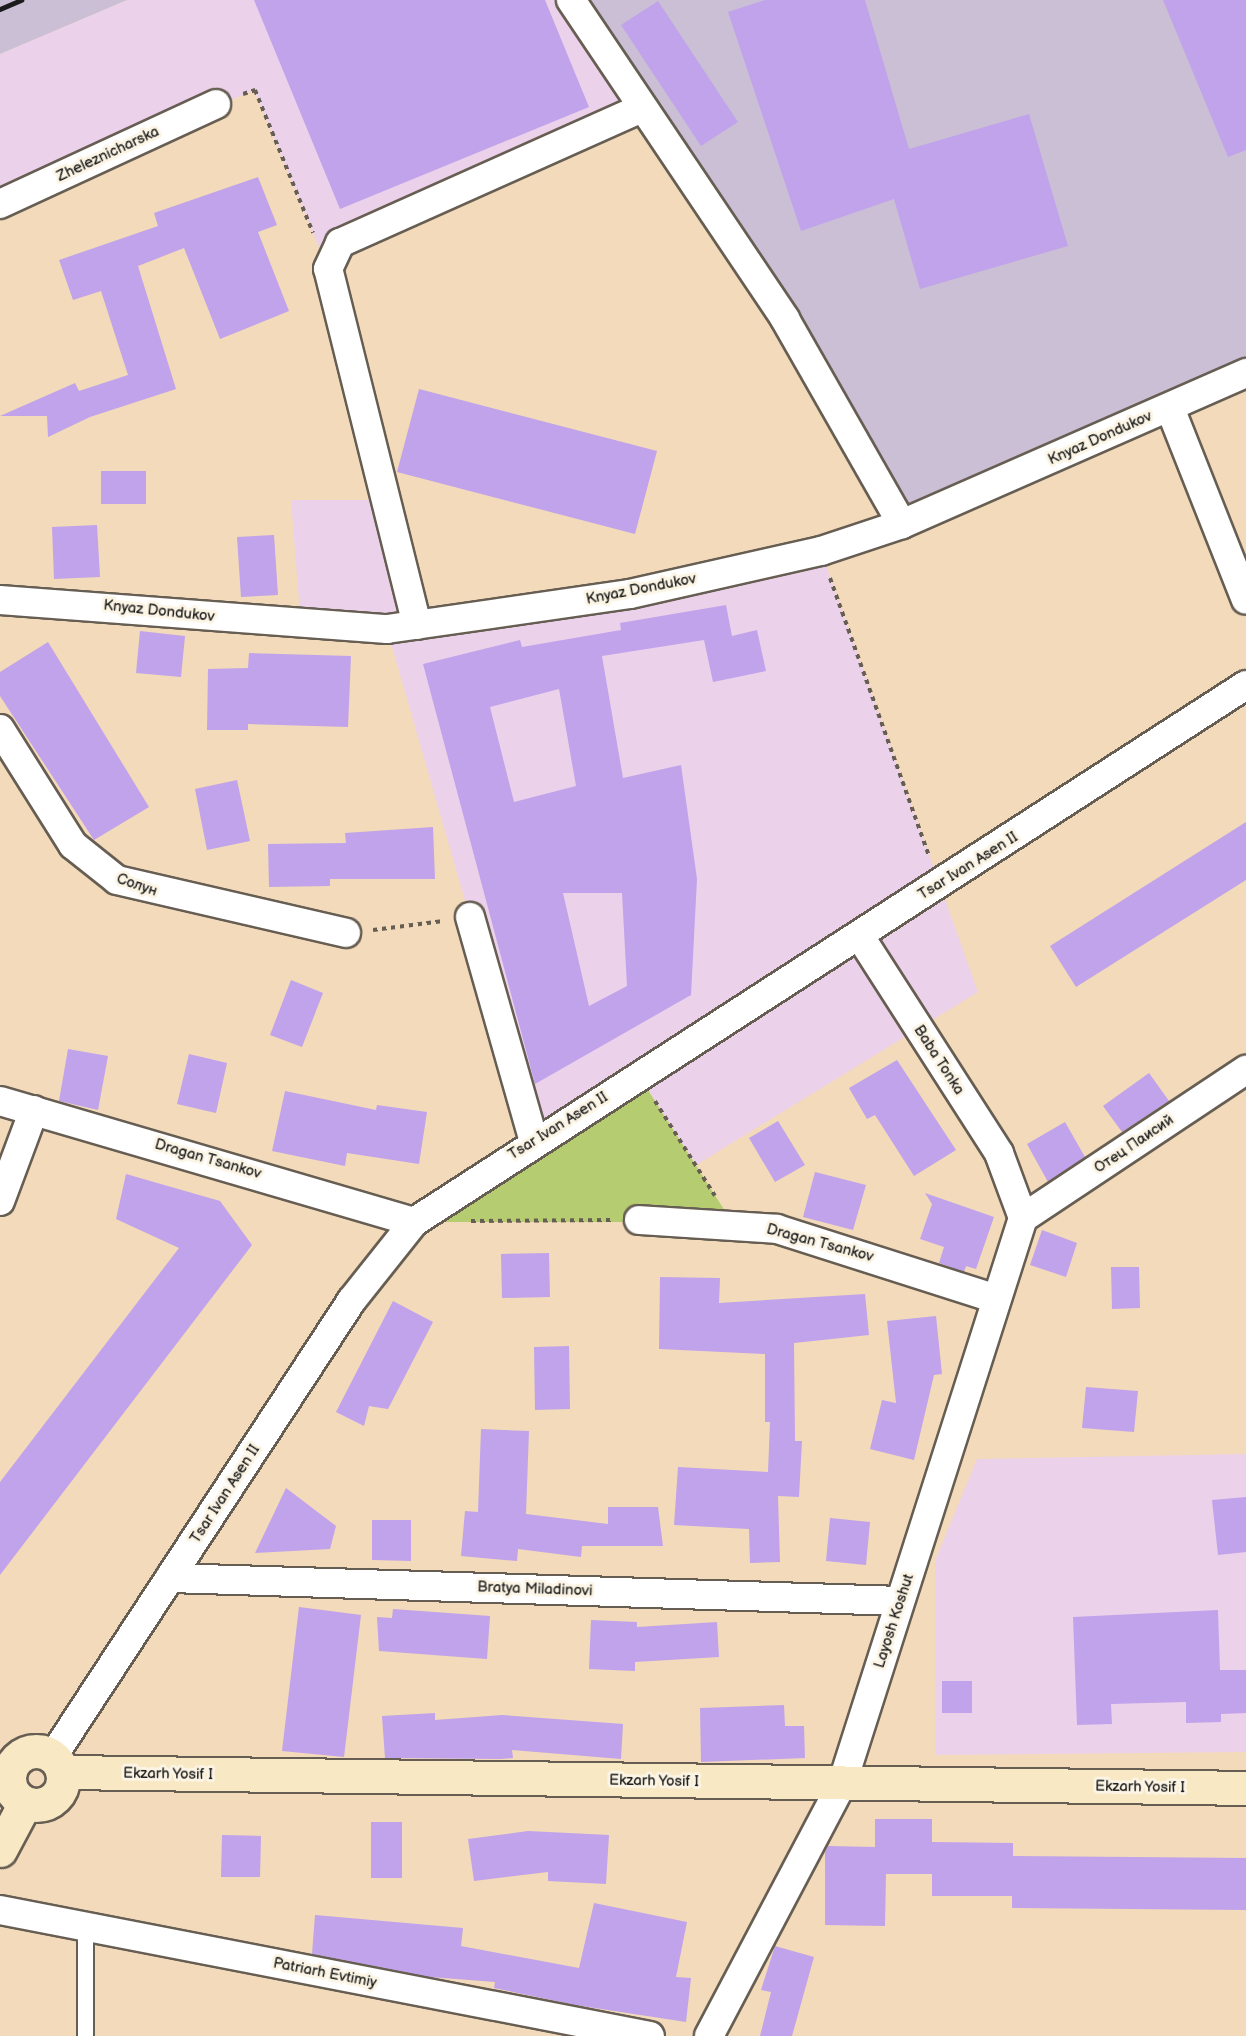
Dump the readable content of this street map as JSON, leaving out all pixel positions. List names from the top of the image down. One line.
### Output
{"streets":{"street":["Zheleznicharska","Knyaz Dondukov","Tsar Ivan Asen II","Солун","Baba Tonka","Отец Паисий","Dragan Tsankov","Bratya Miladinovi","Layosh Koshut","Ekzarh Yosif I","Patriarh Evtimiy"]},"crossings":[["Tsar Ivan Asen II","Baba Tonka"],["Tsar Ivan Asen II","Dragan Tsankov"],["Tsar Ivan Asen II","Bratya Miladinovi"],["Tsar Ivan Asen II","Ekzarh Yosif I"],["Baba Tonka","Отец Паисий"],["Baba Tonka","Layosh Koshut"],["Отец Паисий","Layosh Koshut"],["Dragan Tsankov","Layosh Koshut"],["Bratya Miladinovi","Layosh Koshut"],["Layosh Koshut","Ekzarh Yosif I"]]}
